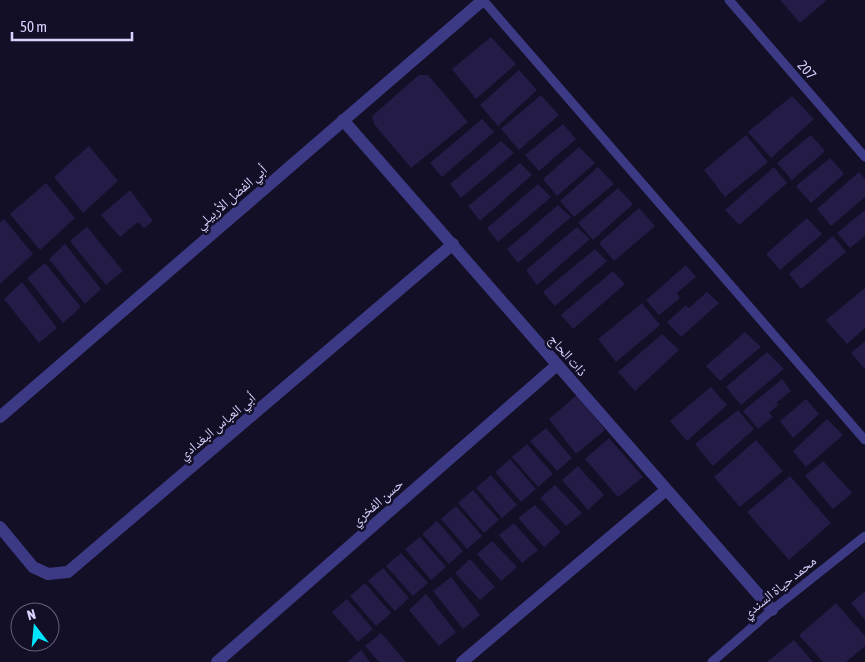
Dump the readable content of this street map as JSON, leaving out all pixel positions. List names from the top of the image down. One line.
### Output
{"streets":{"street":["أبي الفضل الأربيلي","ذات الحاج","أبي العباس البغدادي","حسن الفخري"],"lane":["207","محمد حياة السندي"]},"crossings":[["أبي الفضل الأربيلي","ذات الحاج"],["ذات الحاج","أبي العباس البغدادي"],["ذات الحاج","حسن الفخري"],["ذات الحاج","محمد حياة السندي"]],"scale_bar":"50 m","north":"top"}
